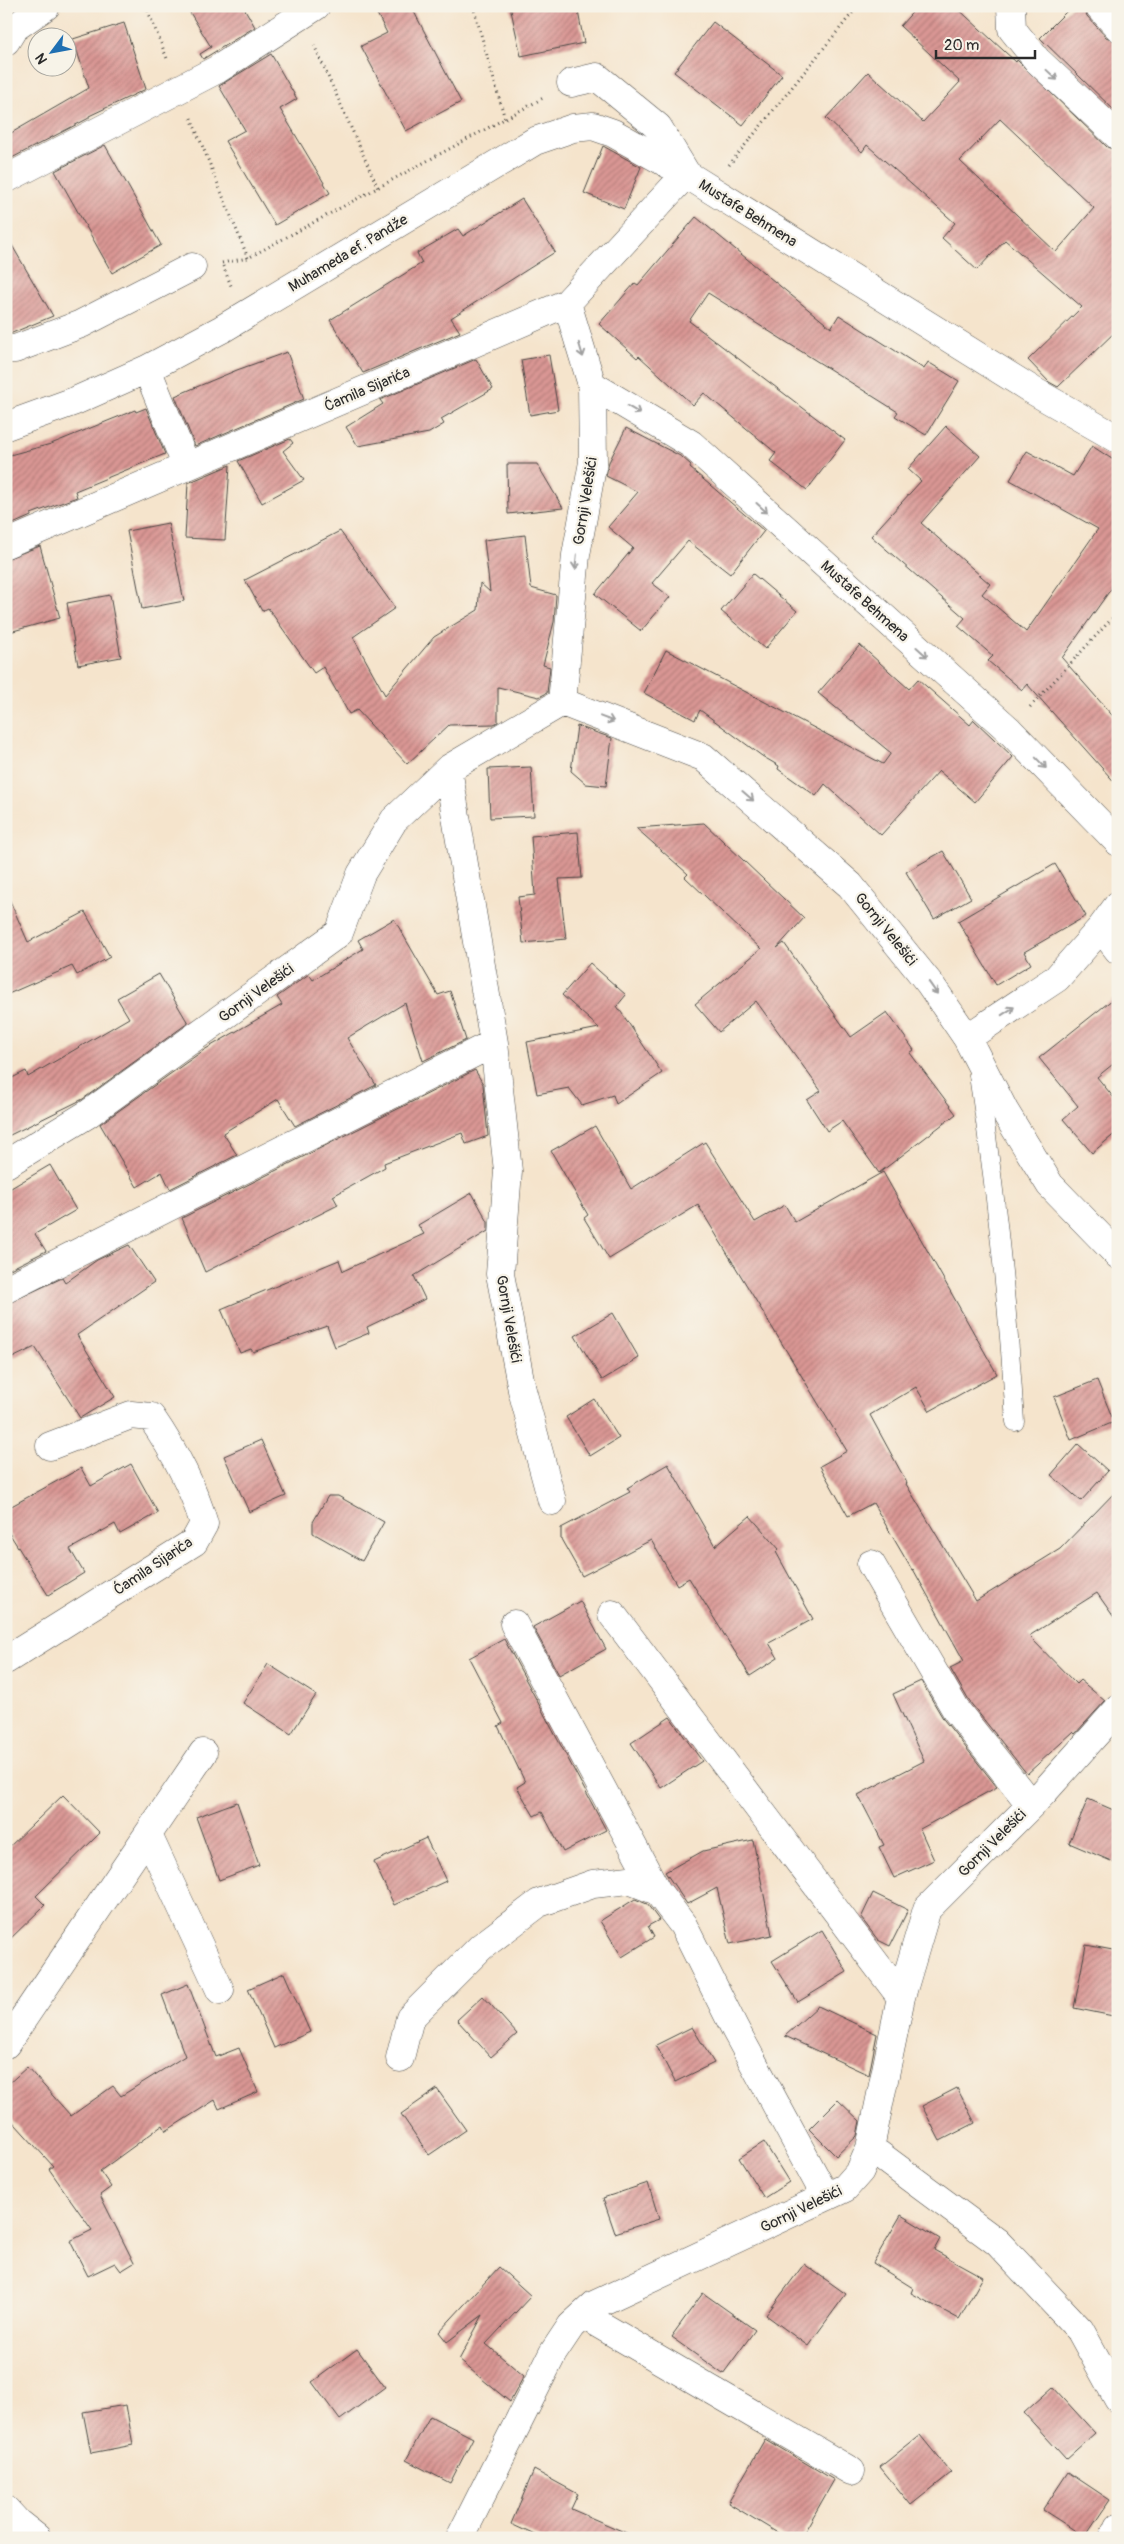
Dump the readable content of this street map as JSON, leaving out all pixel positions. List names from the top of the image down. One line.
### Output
{"streets":{"street":["Mustafe Behmena","Muhameda ef. Pandže","Ćamila Sijarića","Gornji Velešići"]},"crossings":[["Mustafe Behmena","Muhameda ef. Pandže"],["Mustafe Behmena","Ćamila Sijarića"],["Mustafe Behmena","Gornji Velešići"],["Muhameda ef. Pandže","Ćamila Sijarića"],["Ćamila Sijarića","Gornji Velešići"]],"scale_bar":"20 m","north":"bottom left"}
